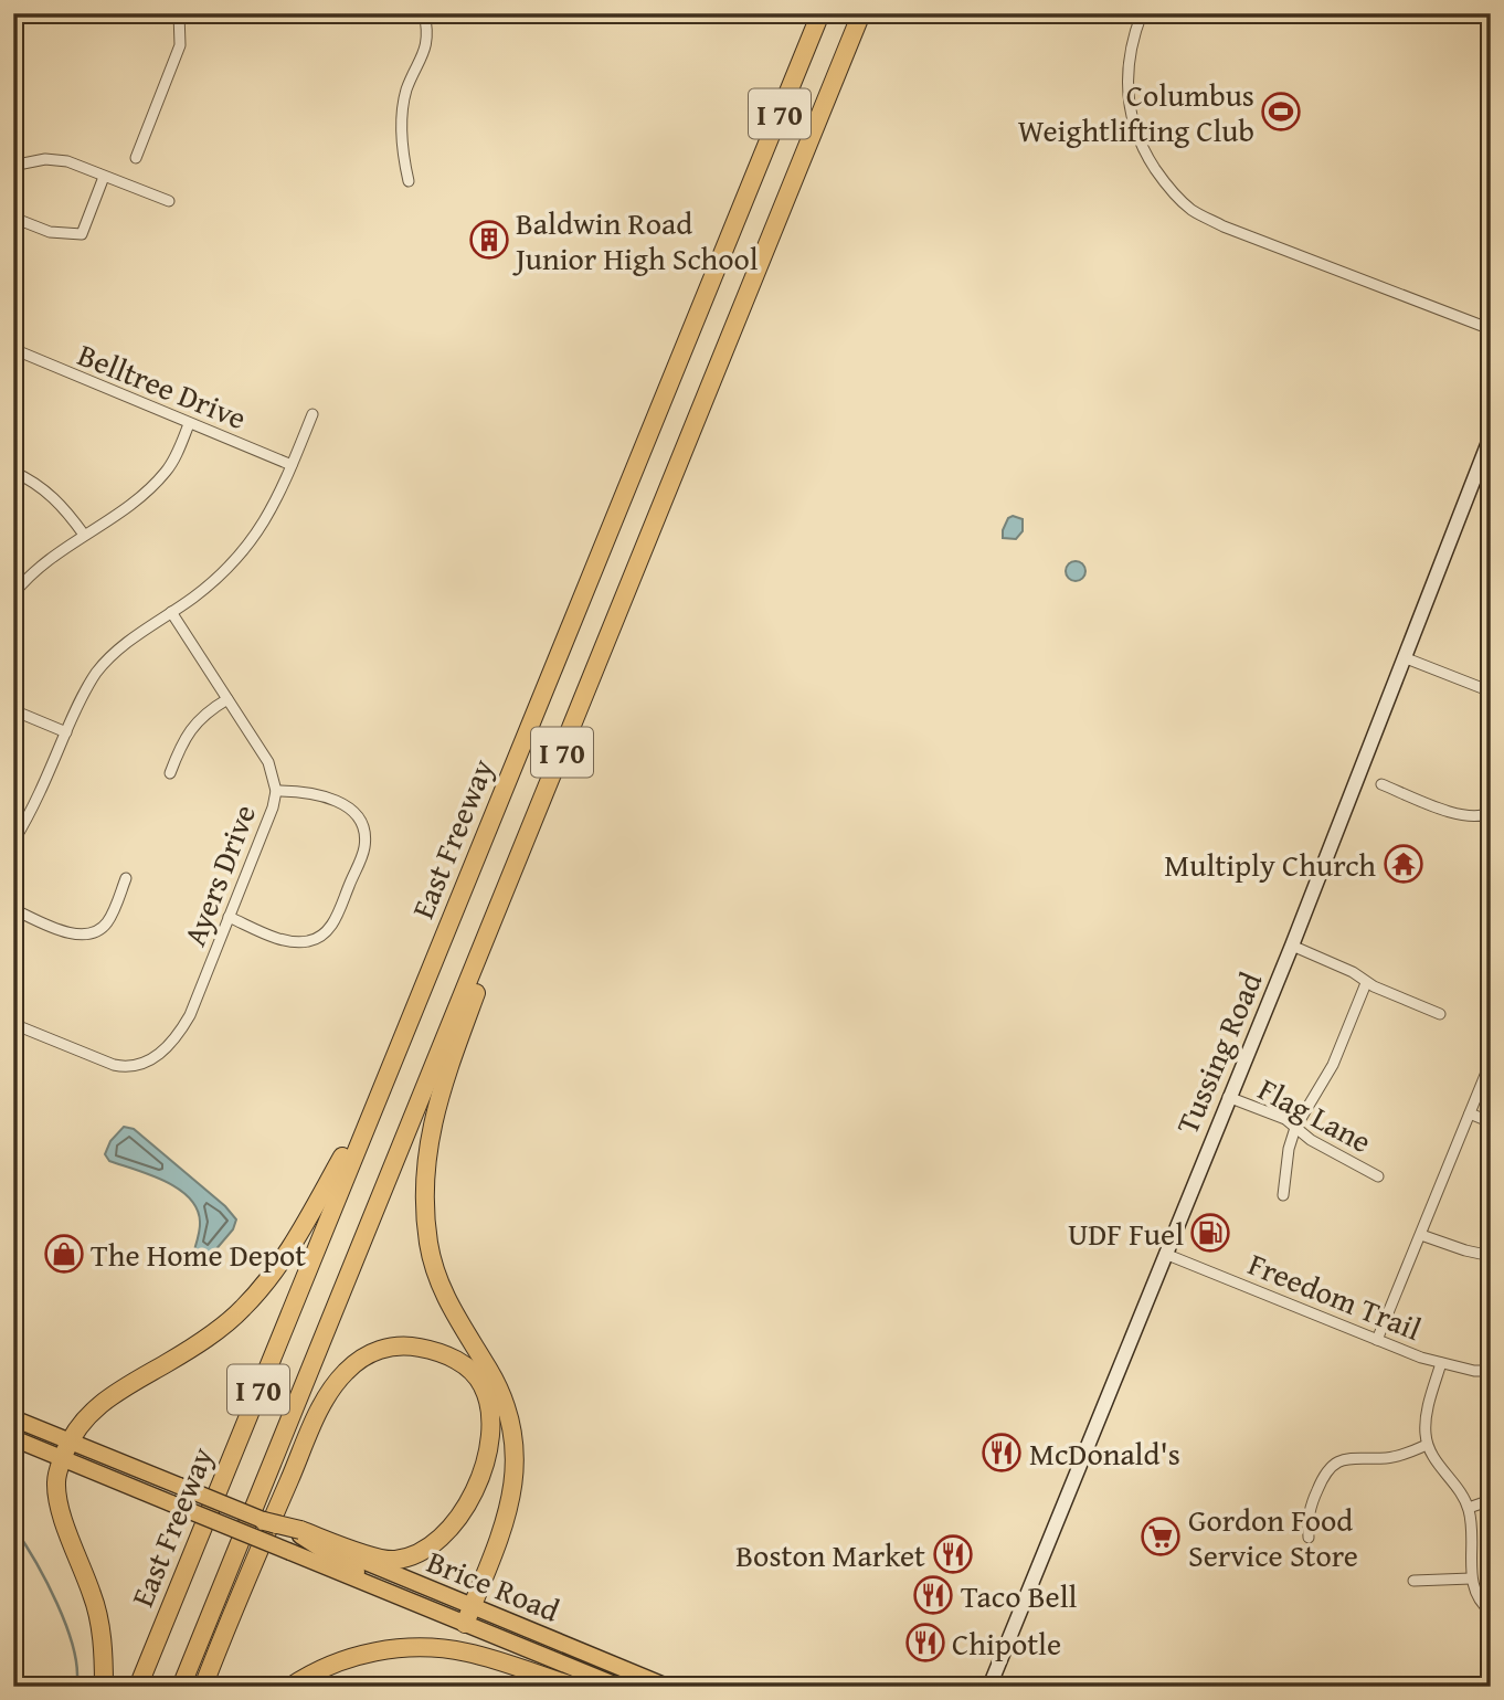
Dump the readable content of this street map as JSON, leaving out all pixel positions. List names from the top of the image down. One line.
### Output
{"streets":{"highway":["I 70","East Freeway"],"main road":["Tussing Road","Brice Road"],"street":["Belltree Drive","Ayers Drive","Flag Lane","Freedom Trail"]},"crossings":[["Tussing Road","Flag Lane"],["Tussing Road","Freedom Trail"]],"places":{"sports":["Columbus Weightlifting Club"],"building":["Baldwin Road Junior High School"],"temple":["Multiply Church"],"fuel station":["UDF Fuel"],"shop":["The Home Depot"],"restaurant":["McDonald's","Boston Market","Taco Bell","Chipotle"],"supermarket":["Gordon Food Service Store"]}}
